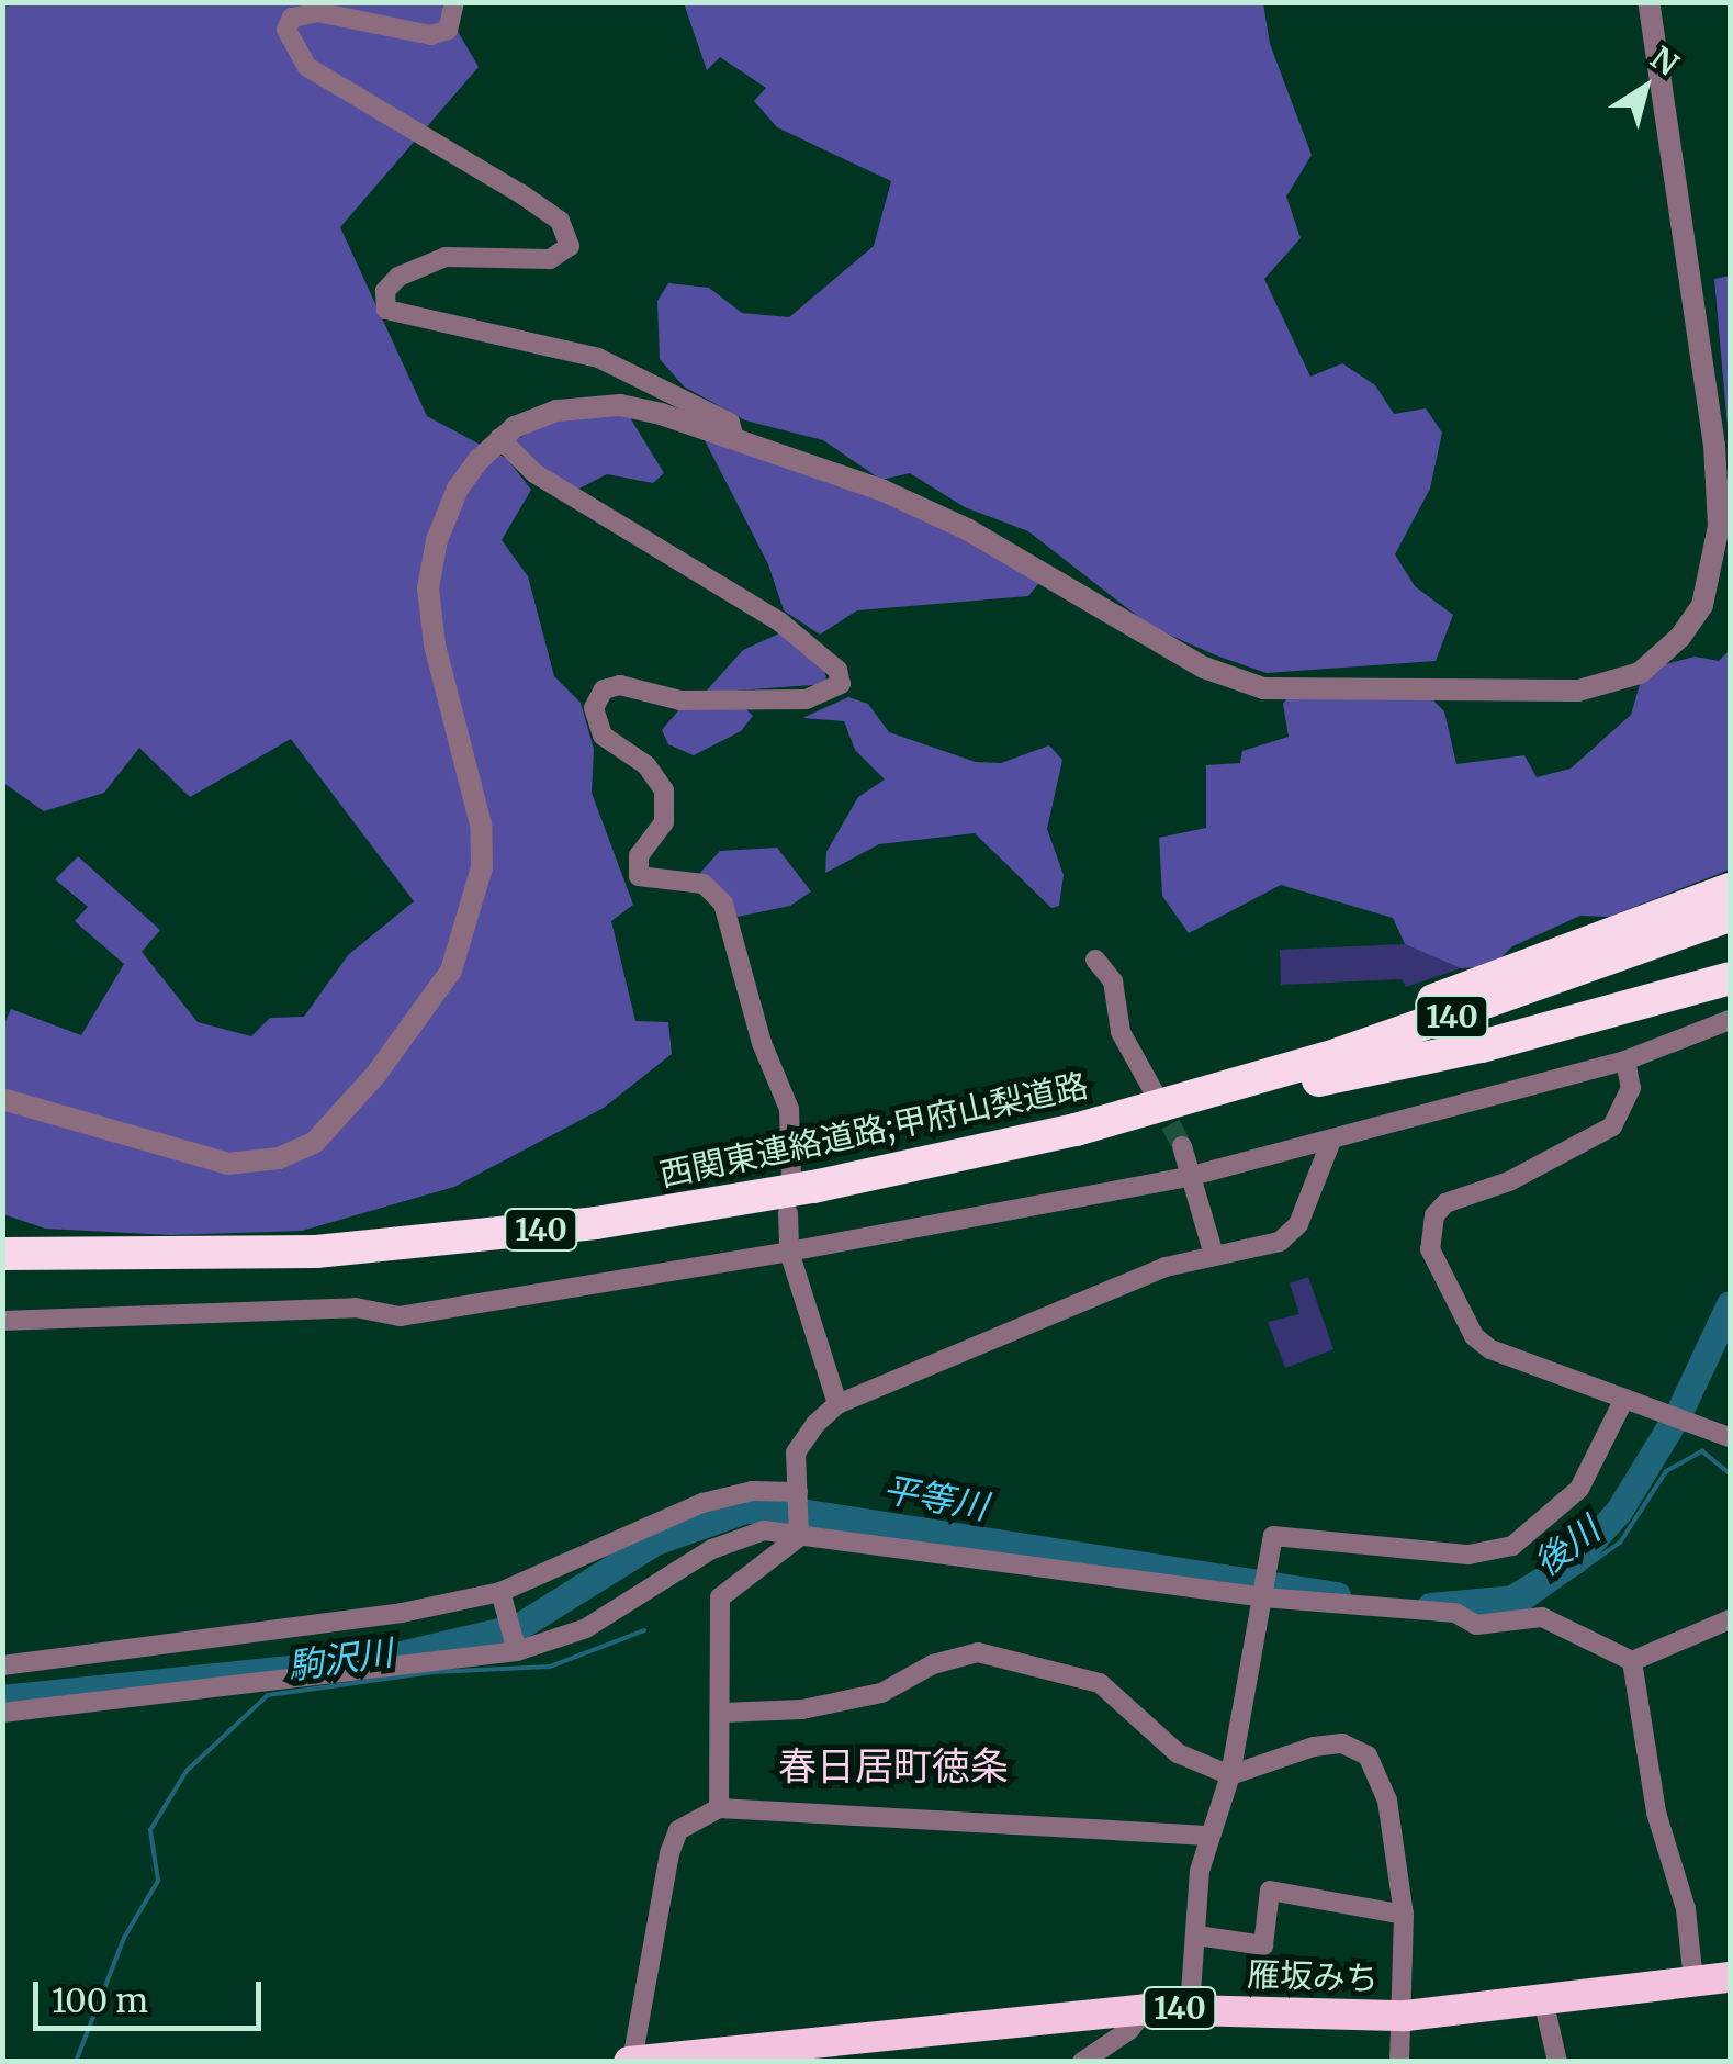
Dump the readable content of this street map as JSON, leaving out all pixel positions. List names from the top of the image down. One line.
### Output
{"streets":{"highway":["140","西関東連絡道路;甲府山梨道路","雁坂みち"]},"districts":["春日居町徳条"],"water":["平等川","後川","駒沢川"],"scale_bar":"100 m","north":"top right"}
